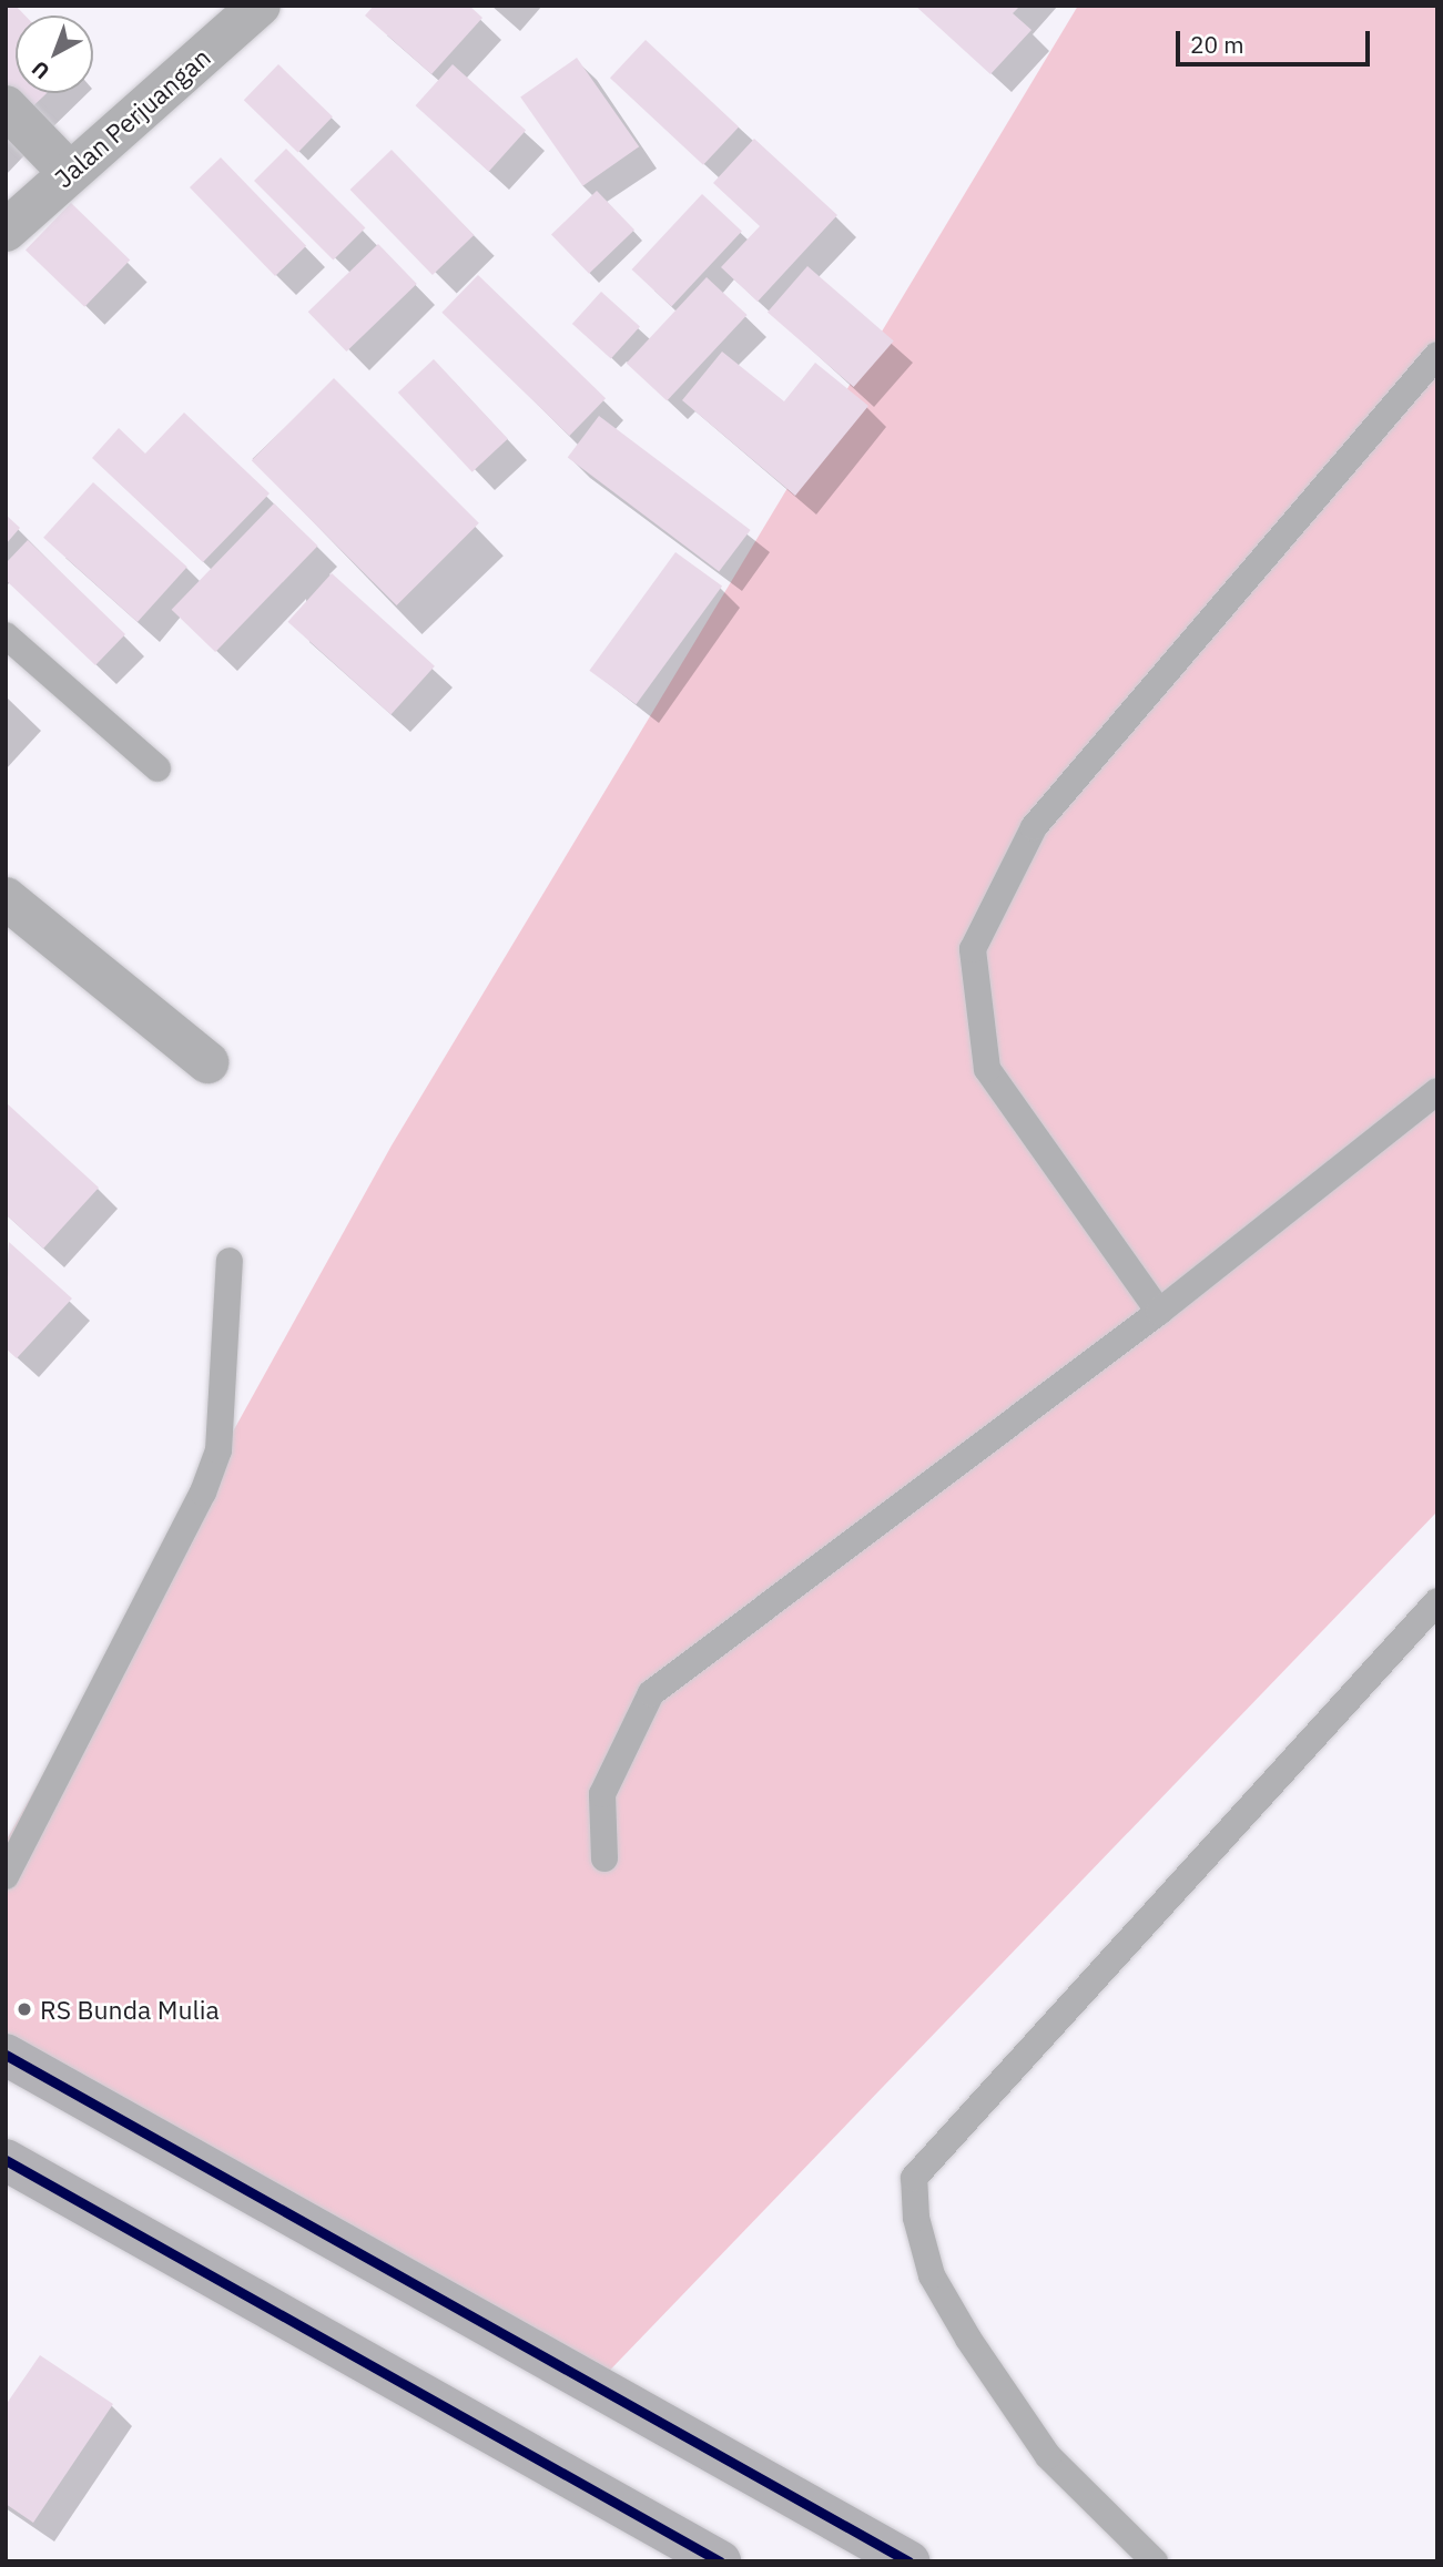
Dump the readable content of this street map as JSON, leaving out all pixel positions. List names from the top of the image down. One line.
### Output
{"streets":{"street":["Jalan Perjuangan"]},"places":["RS Bunda Mulia"],"scale_bar":"20 m","north":"bottom left"}
